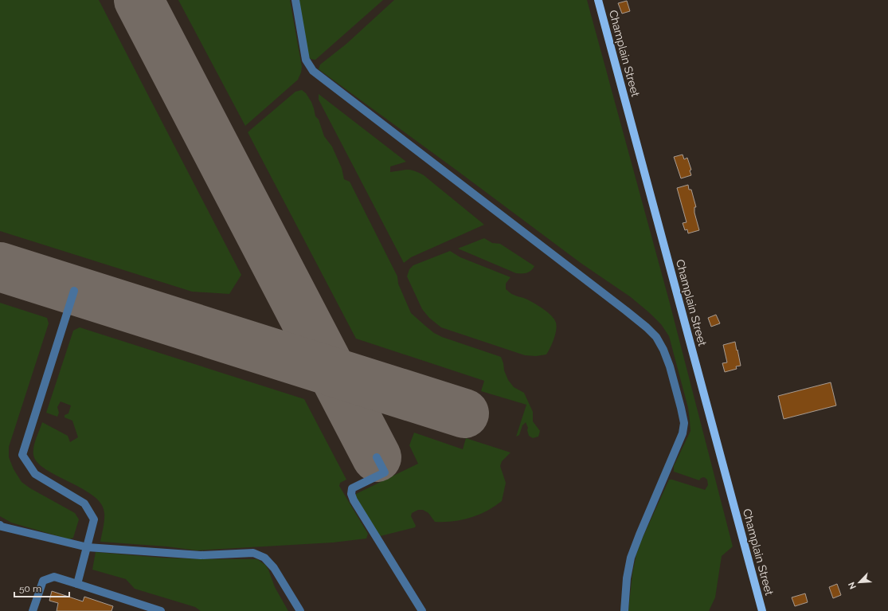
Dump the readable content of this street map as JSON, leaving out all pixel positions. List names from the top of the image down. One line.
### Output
{"streets":{"main road":["Champlain Street"]},"scale_bar":"50 m","north":"bottom left"}
